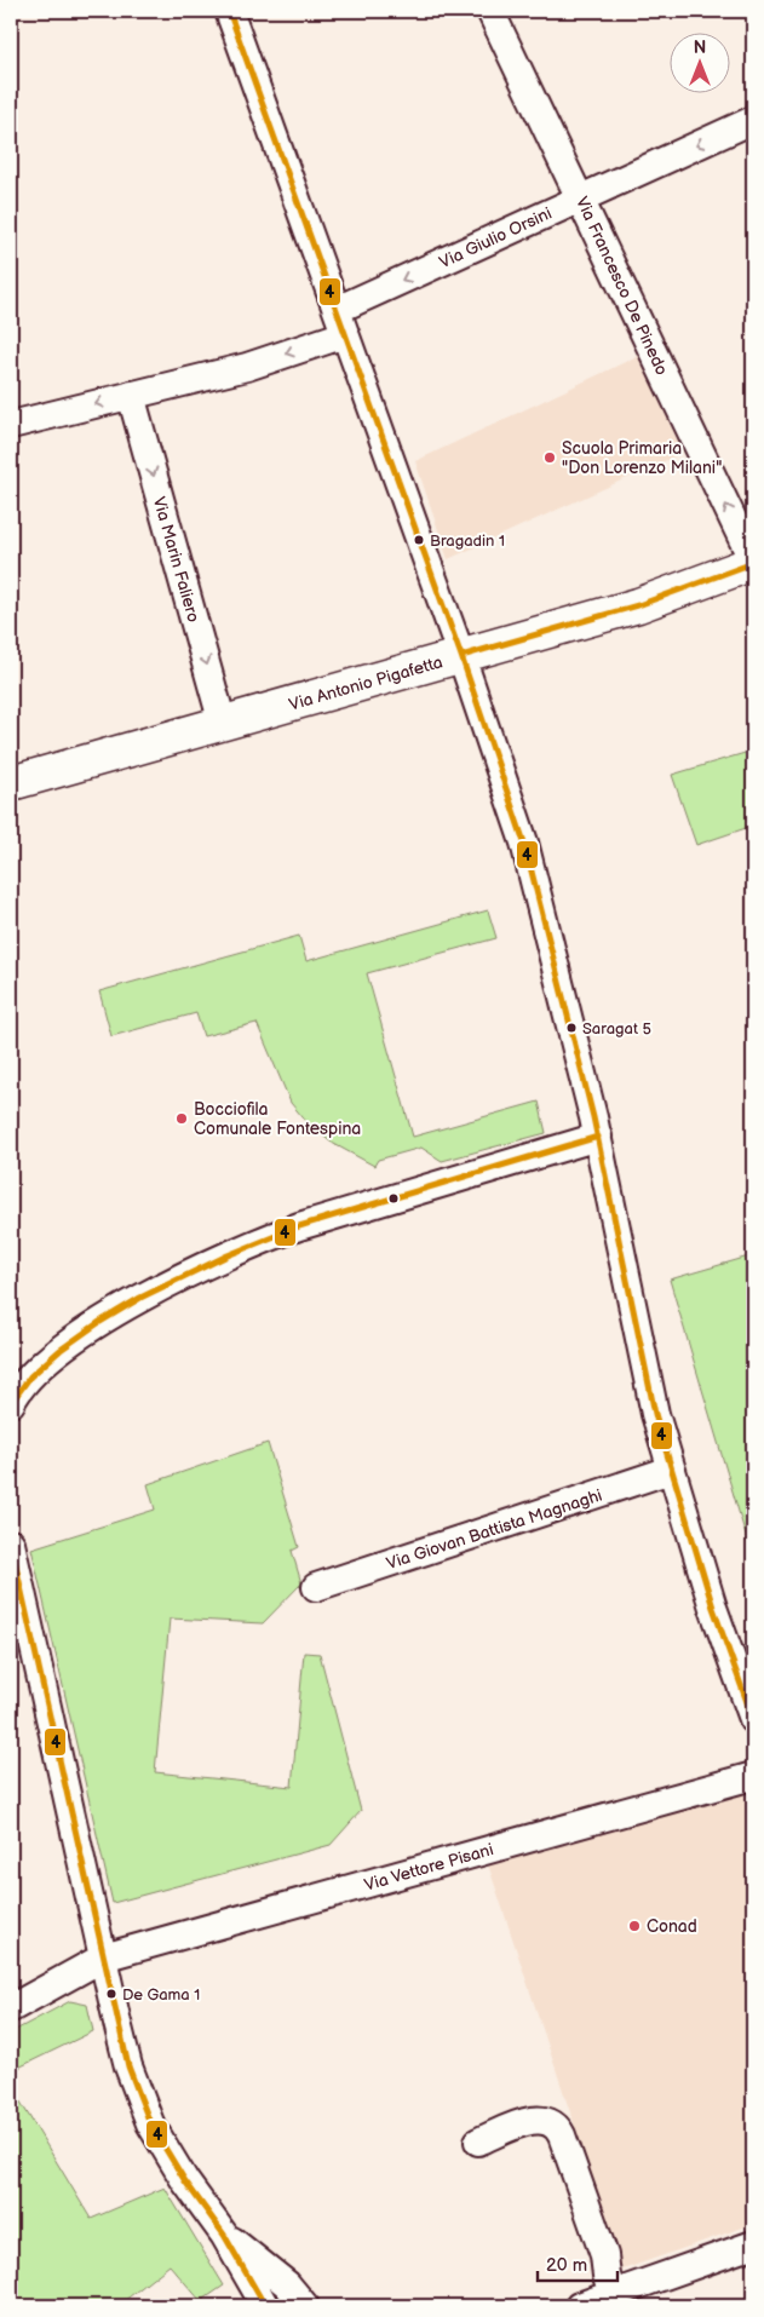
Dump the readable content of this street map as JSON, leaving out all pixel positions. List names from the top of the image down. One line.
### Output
{"streets":{"main road":["Via Antonio Pigafetta"],"street":["Via Giulio Orsini","Via Francesco De Pinedo","Via Marin Faliero","Via Giovan Battista Magnaghi","Via Vettore Pisani"]},"crossings":[["Via Giulio Orsini","Via Francesco De Pinedo"],["Via Giulio Orsini","Via Marin Faliero"],["Via Francesco De Pinedo","Via Antonio Pigafetta"],["Via Marin Faliero","Via Antonio Pigafetta"]],"one_way":["Via Giulio Orsini","Via Francesco De Pinedo"],"places":["Scuola Primaria \"Don Lorenzo Milani\"","Bragadin 1","Saragat 5","Bocciofila Comunale Fontespina","Conad","De Gama 1"],"lines":["transit line 4"],"scale_bar":"20 m","north":"top"}
